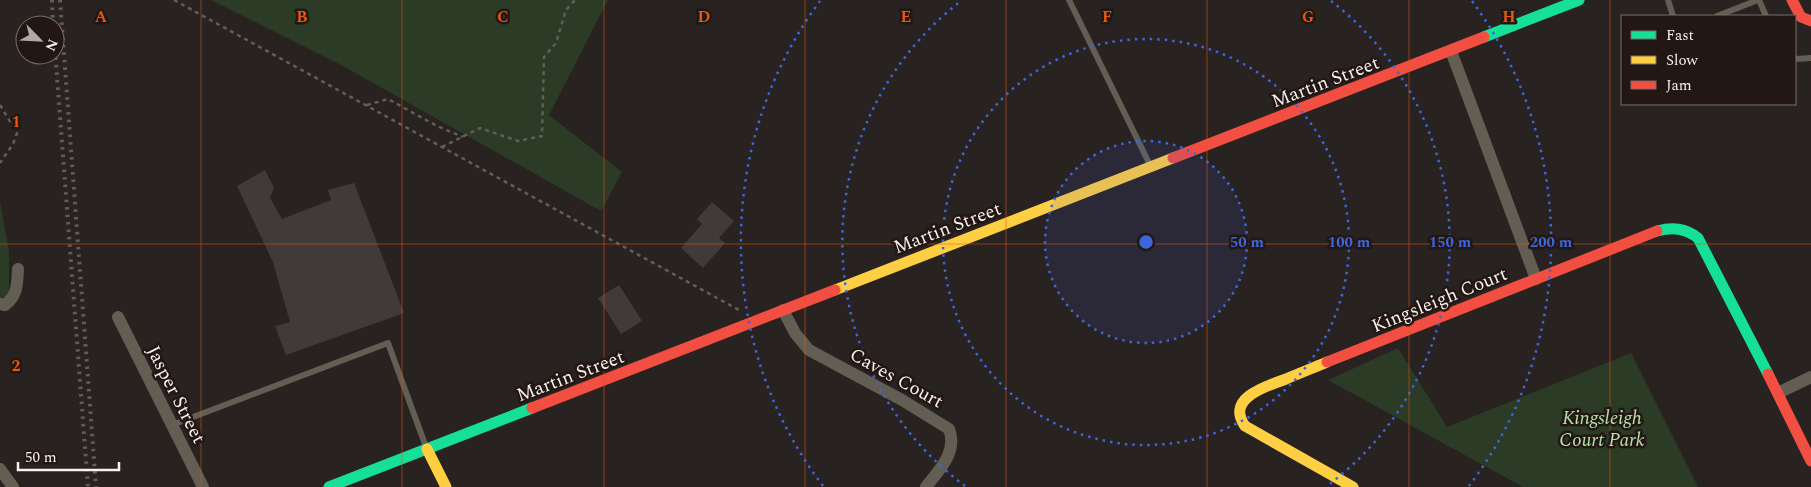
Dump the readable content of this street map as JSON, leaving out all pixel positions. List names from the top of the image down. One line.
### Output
{"streets":{"street":["Martin Street","Kingsleigh Court","Caves Court","Jasper Street"]},"crossings":[["Martin Street","Caves Court"]],"parks":["Kingsleigh Court Park"],"legend":["Fast","Slow","Jam"],"scale_bar":"50 m","north":"bottom right","grid":{"columns":["A","B","C","D","E","F","G","H"],"rows":["1","2"]},"rings":["50 m","100 m","150 m","200 m"]}
